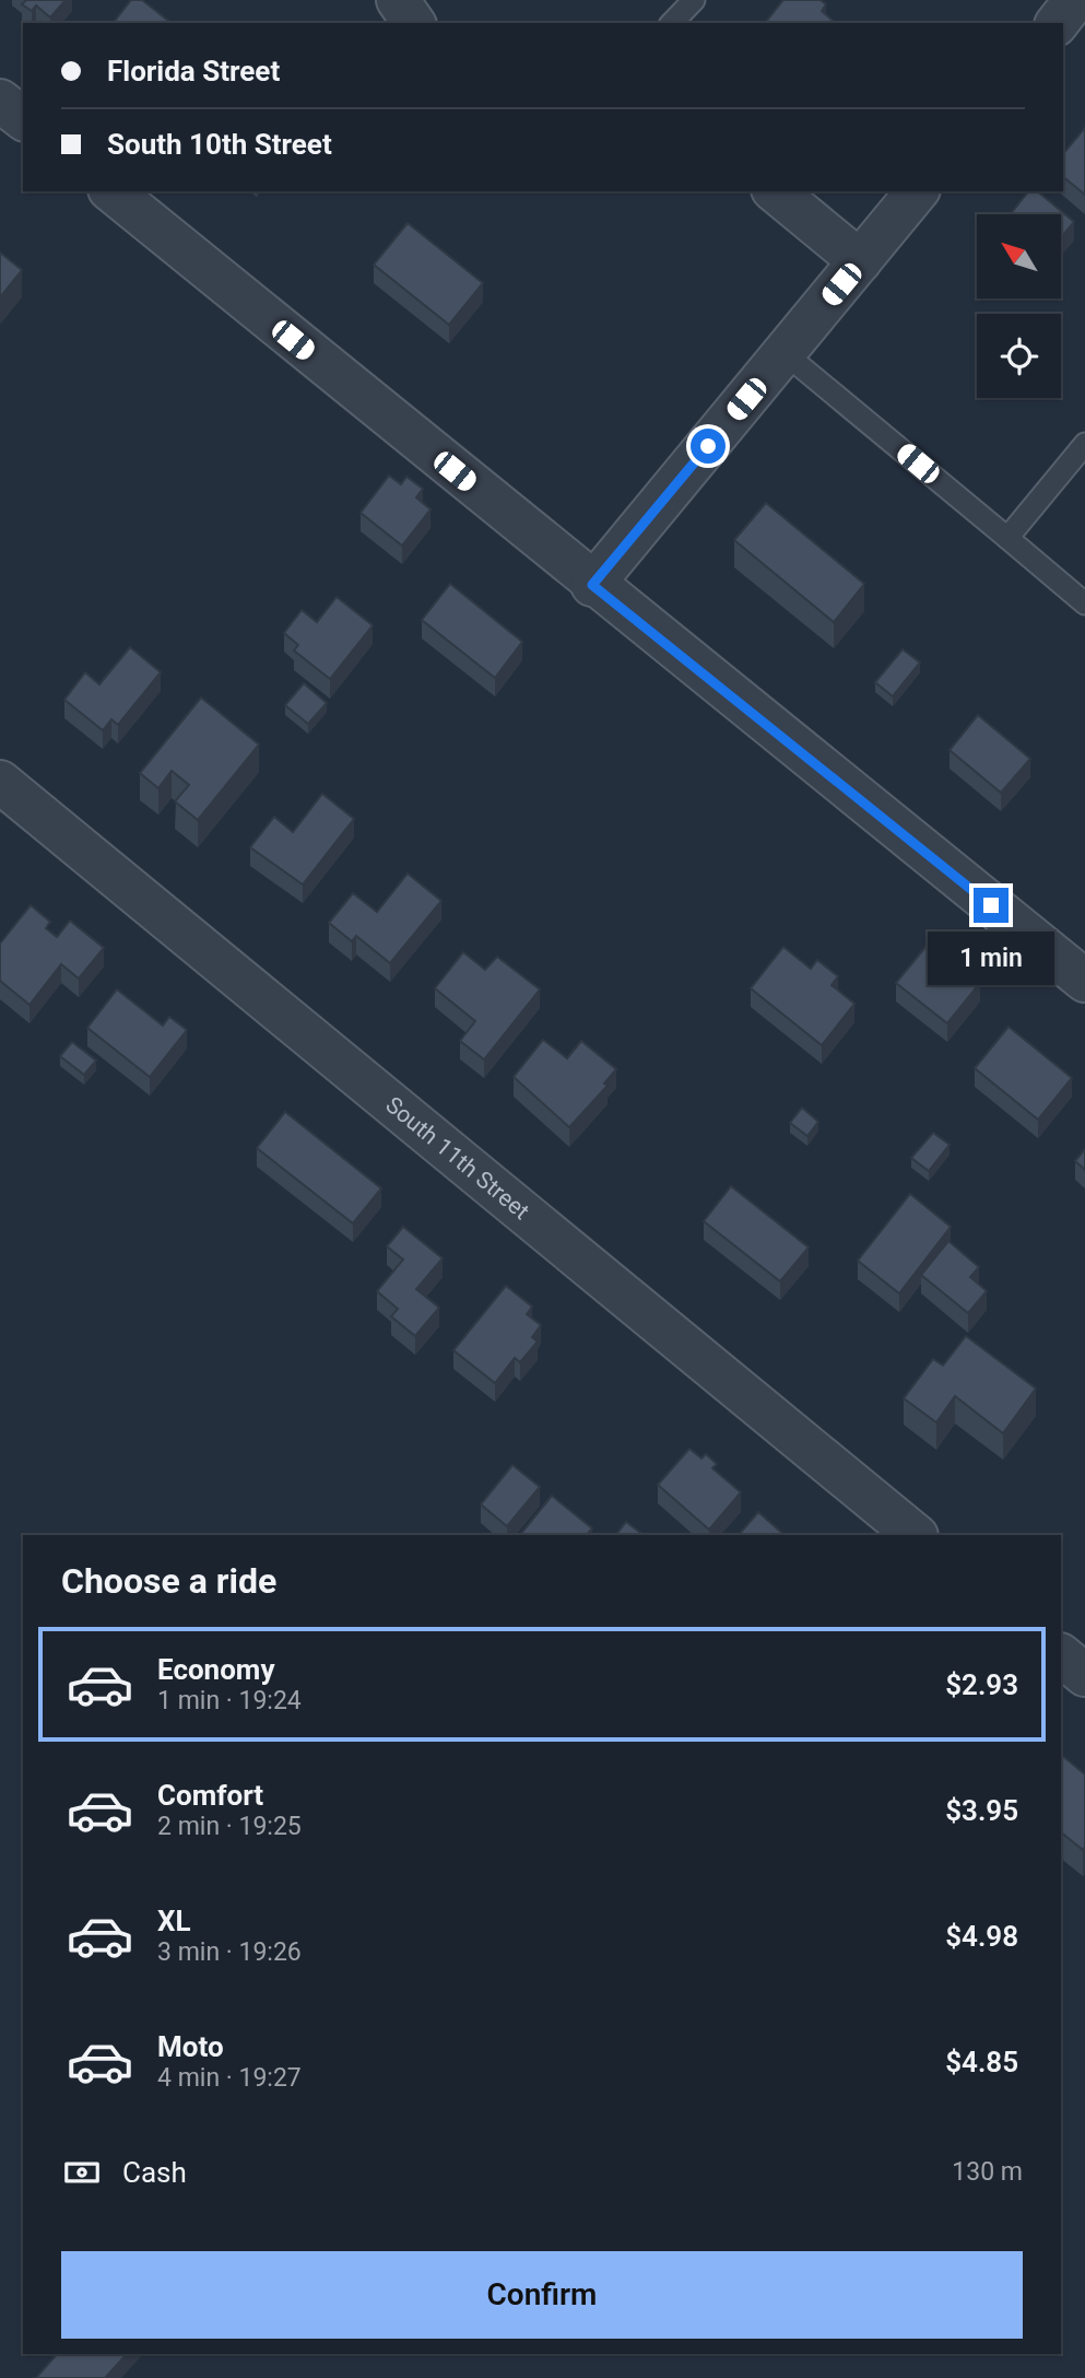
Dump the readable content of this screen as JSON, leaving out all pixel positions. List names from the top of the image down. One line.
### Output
{"streets":{"street":["South 11th Street"]},"north":"top left","page":{"banner":["Florida Street","South 10th Street"],"bubble":"1 min","heading":"Choose a ride","list":[{"name":"Economy","note":"1 min · 19:24","value":"$2.93"},{"name":"Comfort","note":"2 min · 19:25","value":"$3.95"},{"name":"XL","note":"3 min · 19:26","value":"$4.98"},{"name":"Moto","note":"4 min · 19:27","value":"$4.85"}],"pay":["Cash","130 m"],"buttons":"Confirm"}}
